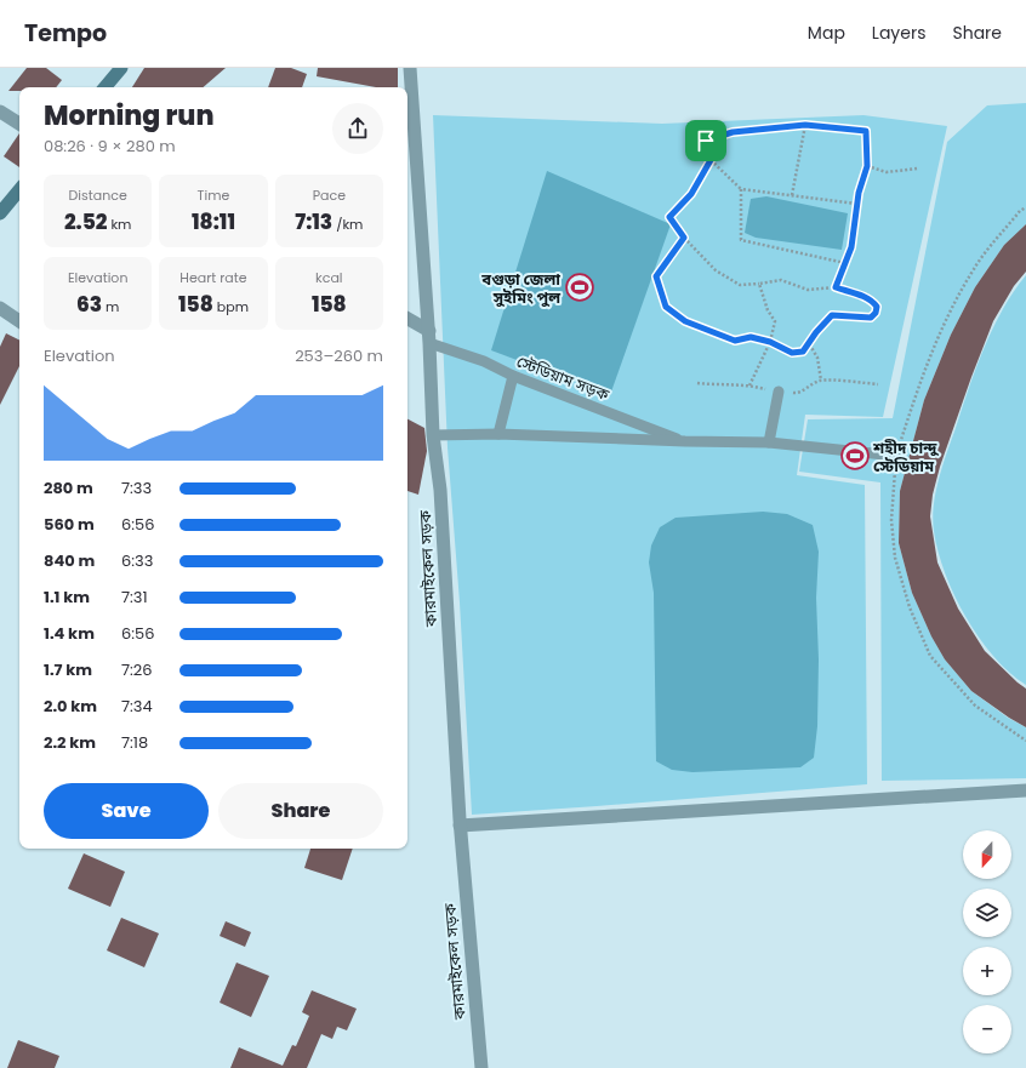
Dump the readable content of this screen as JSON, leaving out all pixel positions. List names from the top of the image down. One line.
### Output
{"streets":{"street":["কারমাইকেল সড়ক"],"lane":["স্টেডিয়াম সড়ক"]},"crossings":[["স্টেডিয়াম সড়ক","কারমাইকেল সড়ক"]],"places":{"sports":["বগুড়া জেলা সুইমিং পুল","শহীদ চান্দু স্টেডিয়াম"]},"north":"bottom","page":{"header":"Tempo","nav":["Map","Layers","Share"],"heading":["Morning run","08:26 · 9 × 280 m"],"stats":[["Distance","2.52 km"],["Time","18:11"],["Pace","7:13 /km"],["Elevation","63 m"],["Heart rate","158 bpm"],["kcal","158"]],"chart":["Elevation","253–260 m"],"list":[{"name":"280 m","note":"7:33"},{"name":"560 m","note":"6:56"},{"name":"840 m","note":"6:33"},{"name":"1.1 km","note":"7:31"},{"name":"1.4 km","note":"6:56"},{"name":"1.7 km","note":"7:26"},{"name":"2.0 km","note":"7:34"},{"name":"2.2 km","note":"7:18"}],"buttons":["Save","Share"],"map_buttons":["+","−"]}}
